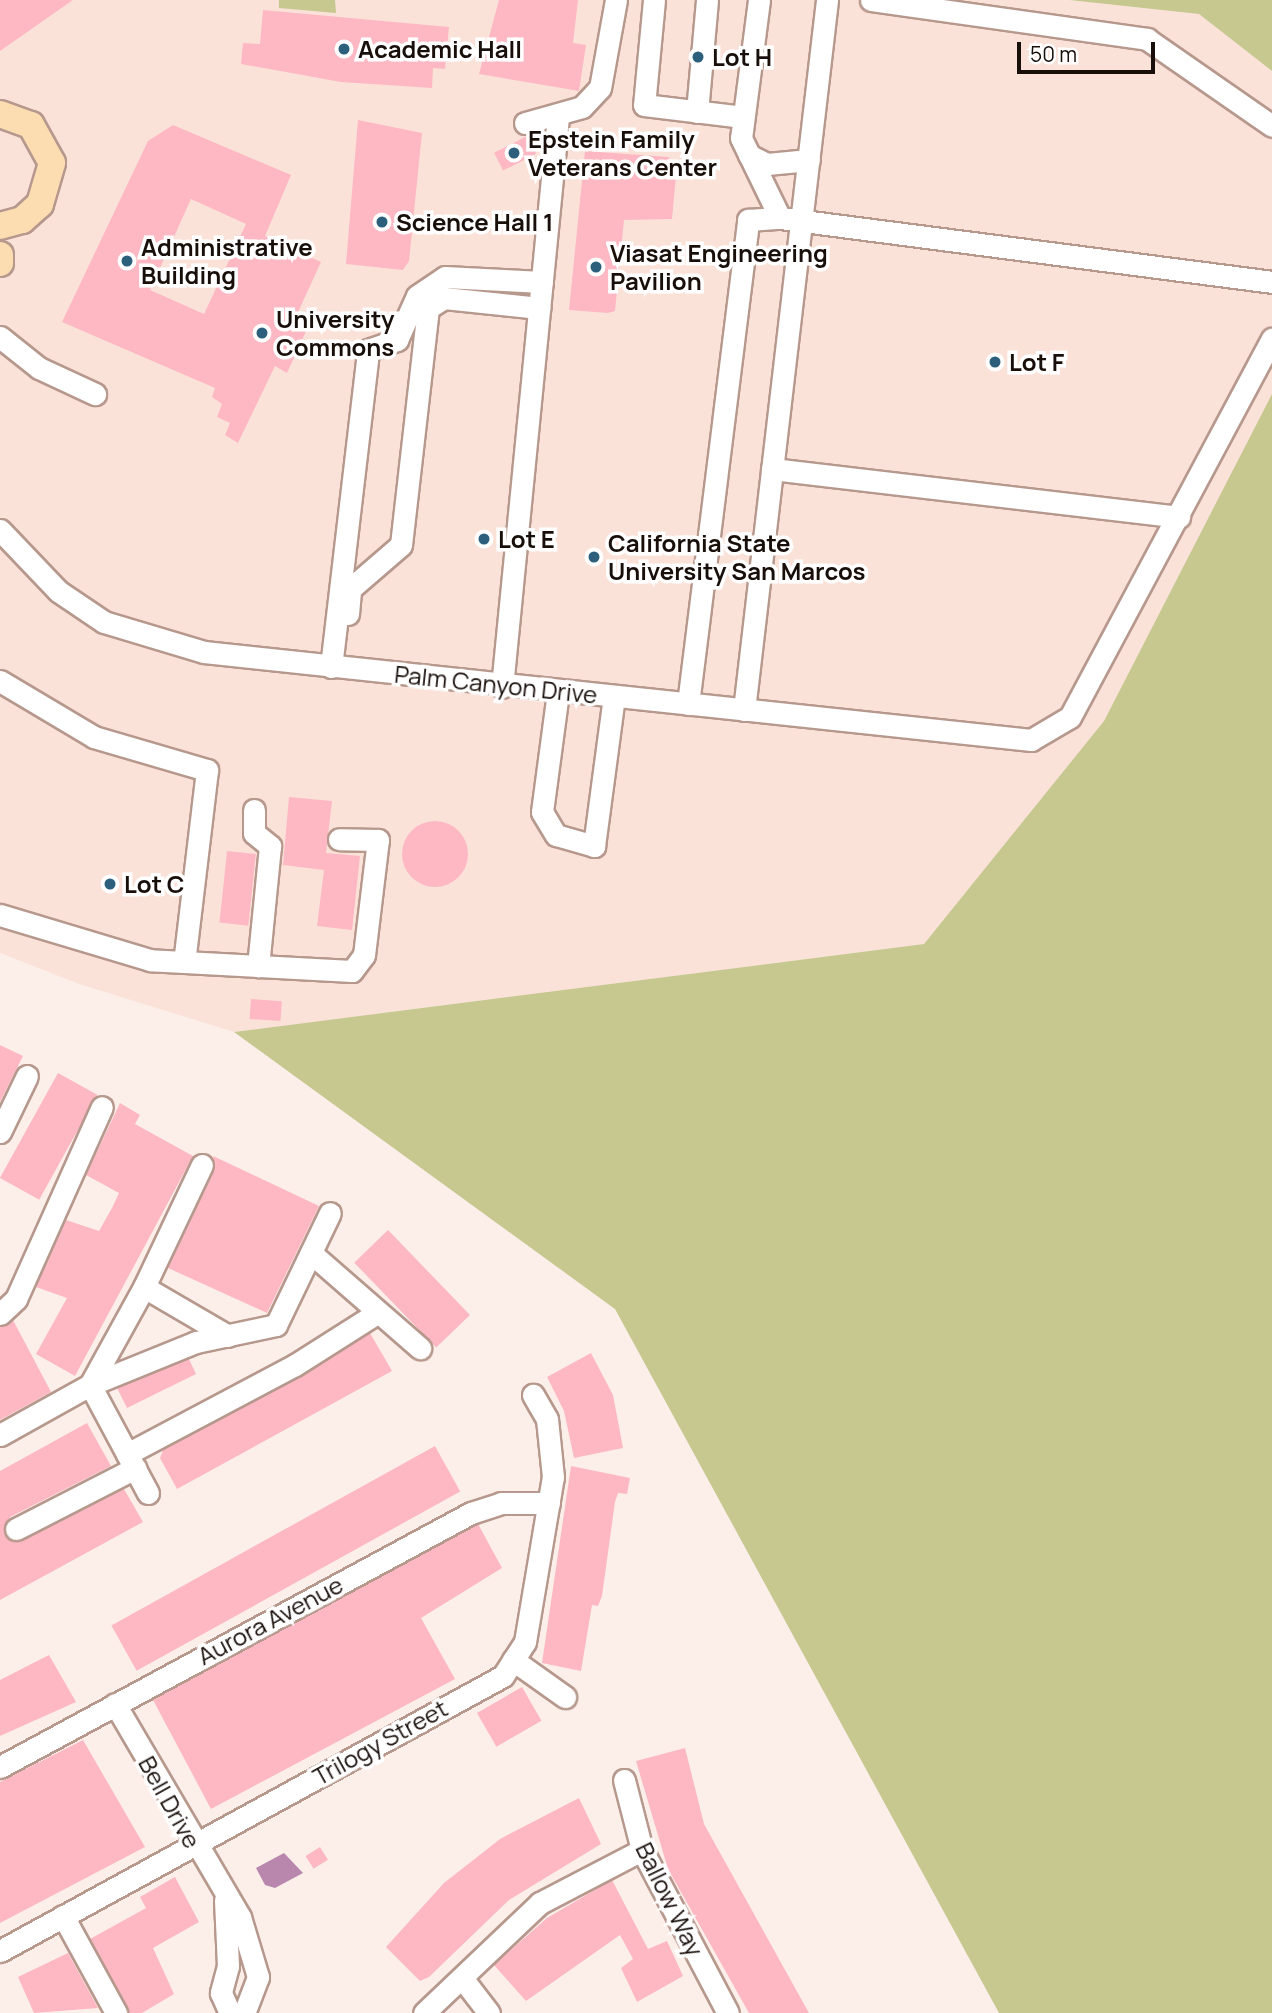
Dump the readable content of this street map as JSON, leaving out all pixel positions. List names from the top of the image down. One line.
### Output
{"streets":{"street":["Palm Canyon Drive","Aurora Avenue","Trilogy Street","Bell Drive","Ballow Way"]},"crossings":[["Aurora Avenue","Trilogy Street"],["Aurora Avenue","Bell Drive"],["Trilogy Street","Bell Drive"]],"places":["Academic Hall","Lot H","Epstein Family Veterans Center","Science Hall 1","Administrative Building","Viasat Engineering Pavilion","University Commons","Lot F","Lot E","California State University San Marcos","Lot C"],"scale_bar":"50 m"}
